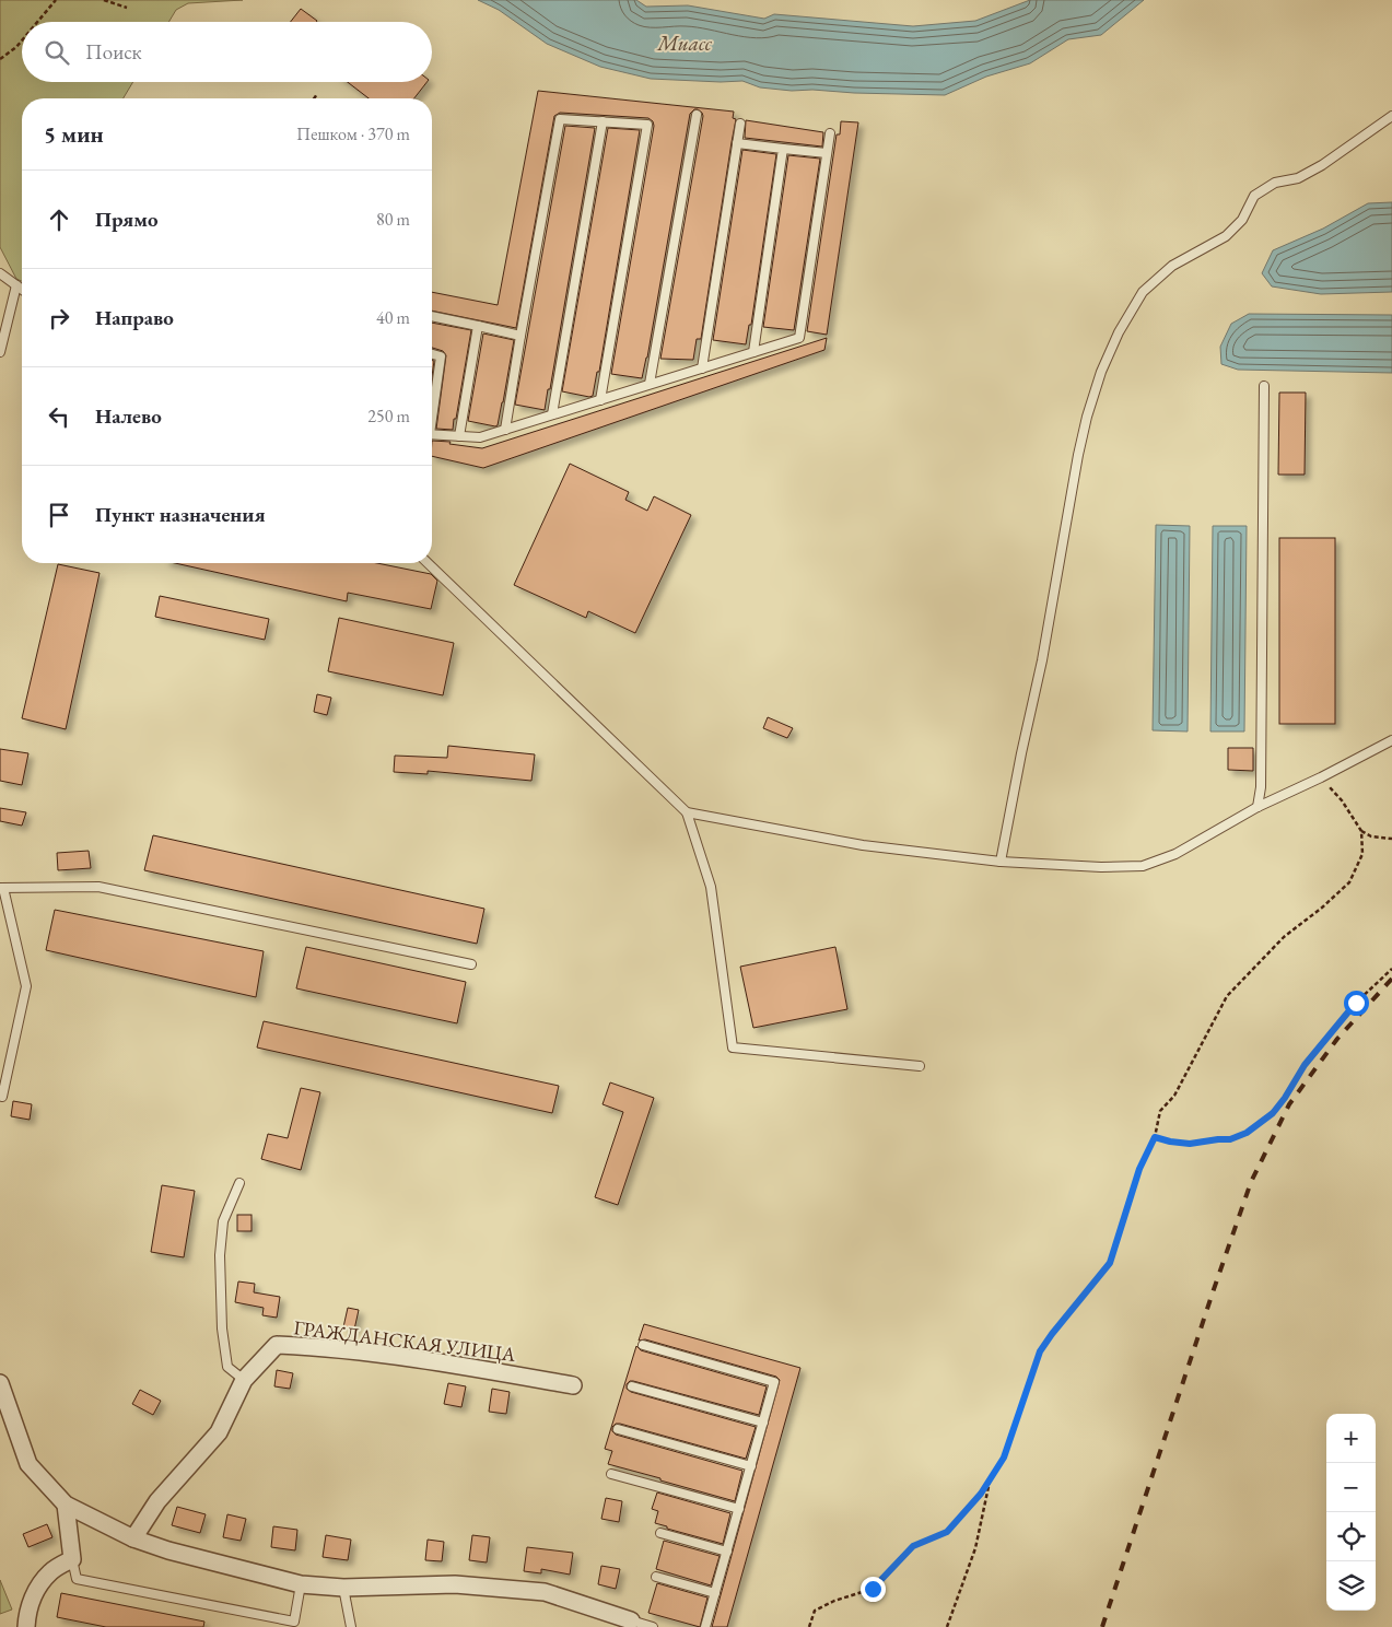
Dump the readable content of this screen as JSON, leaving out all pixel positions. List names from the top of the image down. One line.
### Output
{"streets":{"street":["ГРАЖДАНСКАЯ УЛИЦА"]},"water":["Миасс"],"page":{"search":"Поиск","heading":["5 мин","Пешком · 370 m"],"list":[["Прямо","80 m"],["Направо","40 m"],["Налево","250 m"],"Пункт назначения"],"map_buttons":["+","−"]}}
